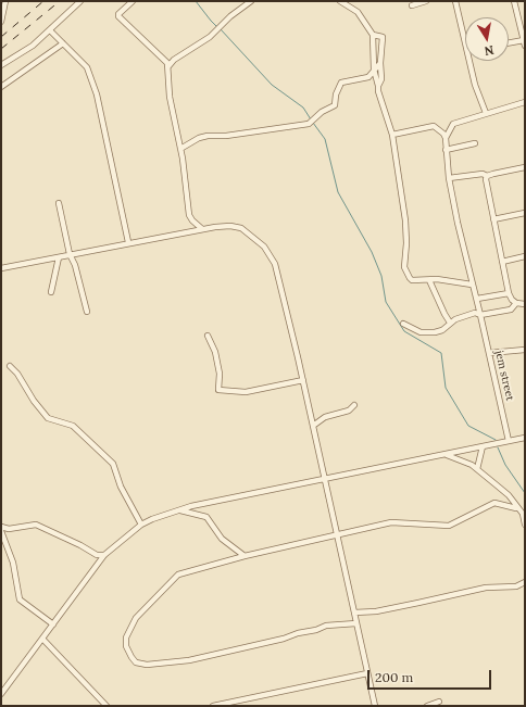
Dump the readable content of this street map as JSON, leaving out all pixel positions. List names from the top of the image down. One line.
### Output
{"streets":{"street":["jem street"]},"scale_bar":"200 m","north":"bottom"}
